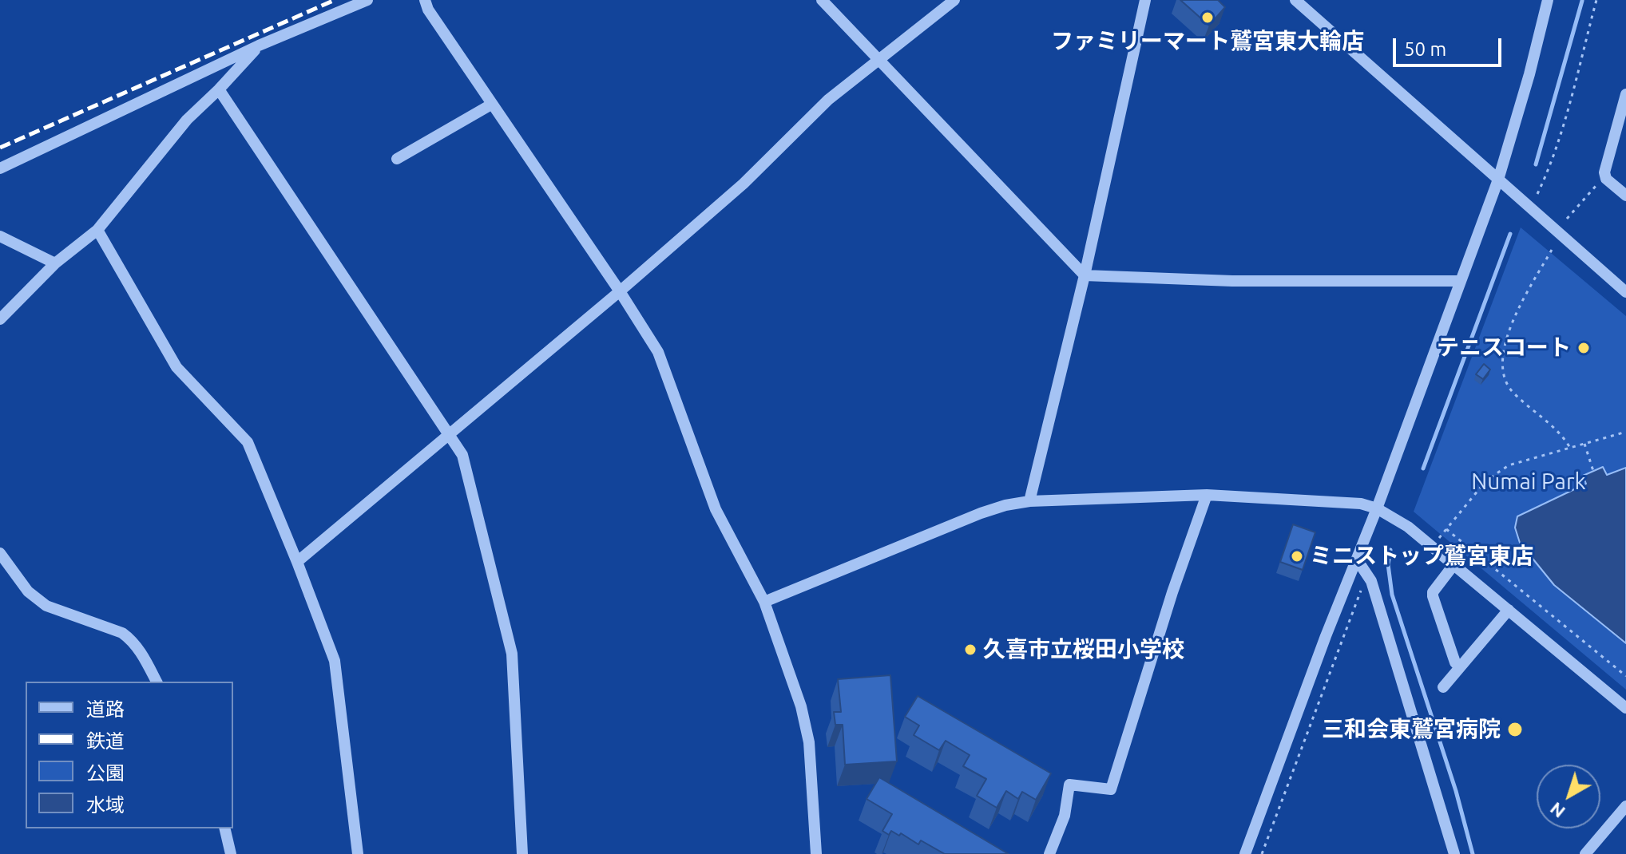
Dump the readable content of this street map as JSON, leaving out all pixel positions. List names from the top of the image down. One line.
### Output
{"parks":["Numai Park"],"places":["ファミリーマート鷲宮東大輪店","テニスコート","ミニストップ鷲宮東店","久喜市立桜田小学校","三和会東鷲宮病院"],"legend":["道路","鉄道","公園","水域"],"scale_bar":"50 m","north":"bottom left"}
